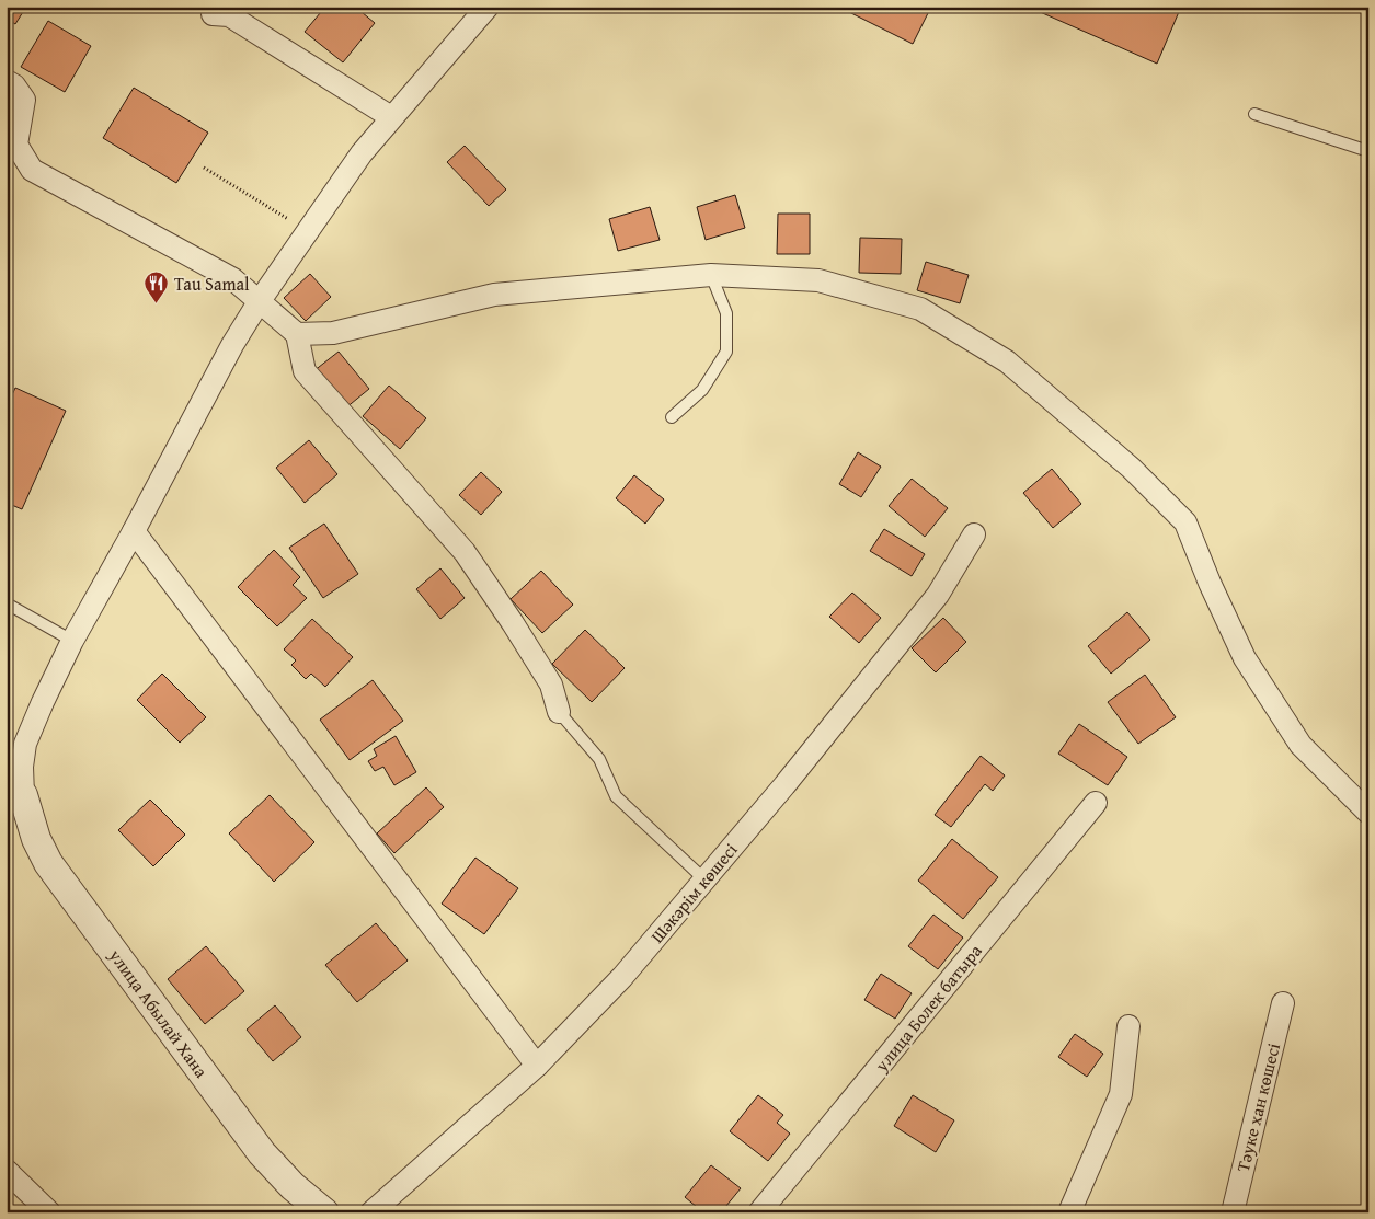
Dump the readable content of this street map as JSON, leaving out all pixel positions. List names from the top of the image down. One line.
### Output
{"streets":{"street":["Шәкәрім көшесі","улица Болек батыра","улица Абылай Хана","Тәуке хан көшесі"]},"places":{"restaurant":["Tau Samal"]}}
